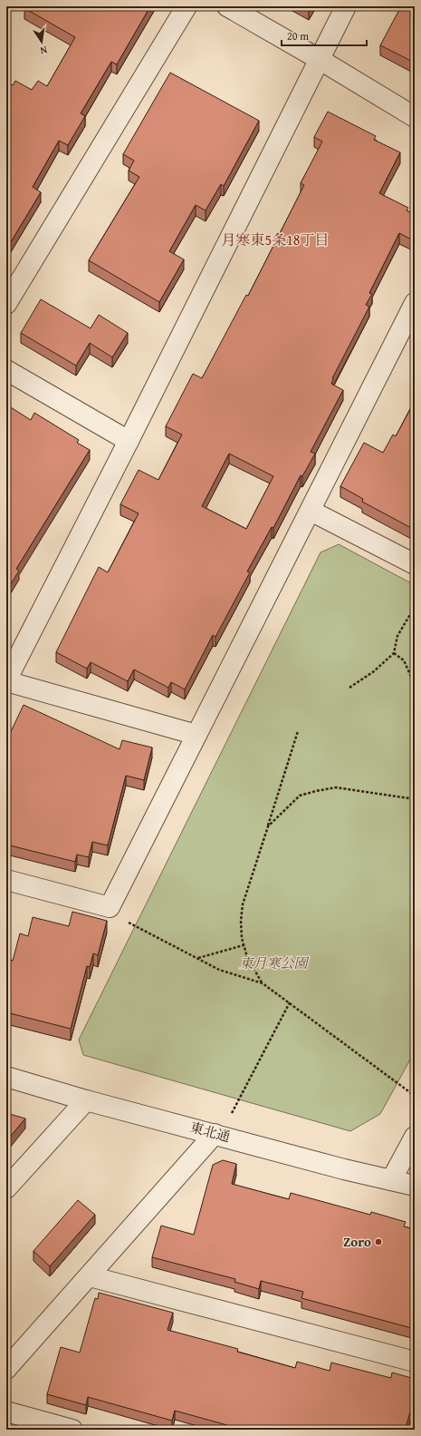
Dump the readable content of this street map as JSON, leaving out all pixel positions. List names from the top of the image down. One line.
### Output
{"streets":{"street":["東北通"]},"districts":["月寒東5条18丁目"],"parks":["東月寒公園"],"places":["Zoro"],"scale_bar":"20 m","north":"bottom"}
